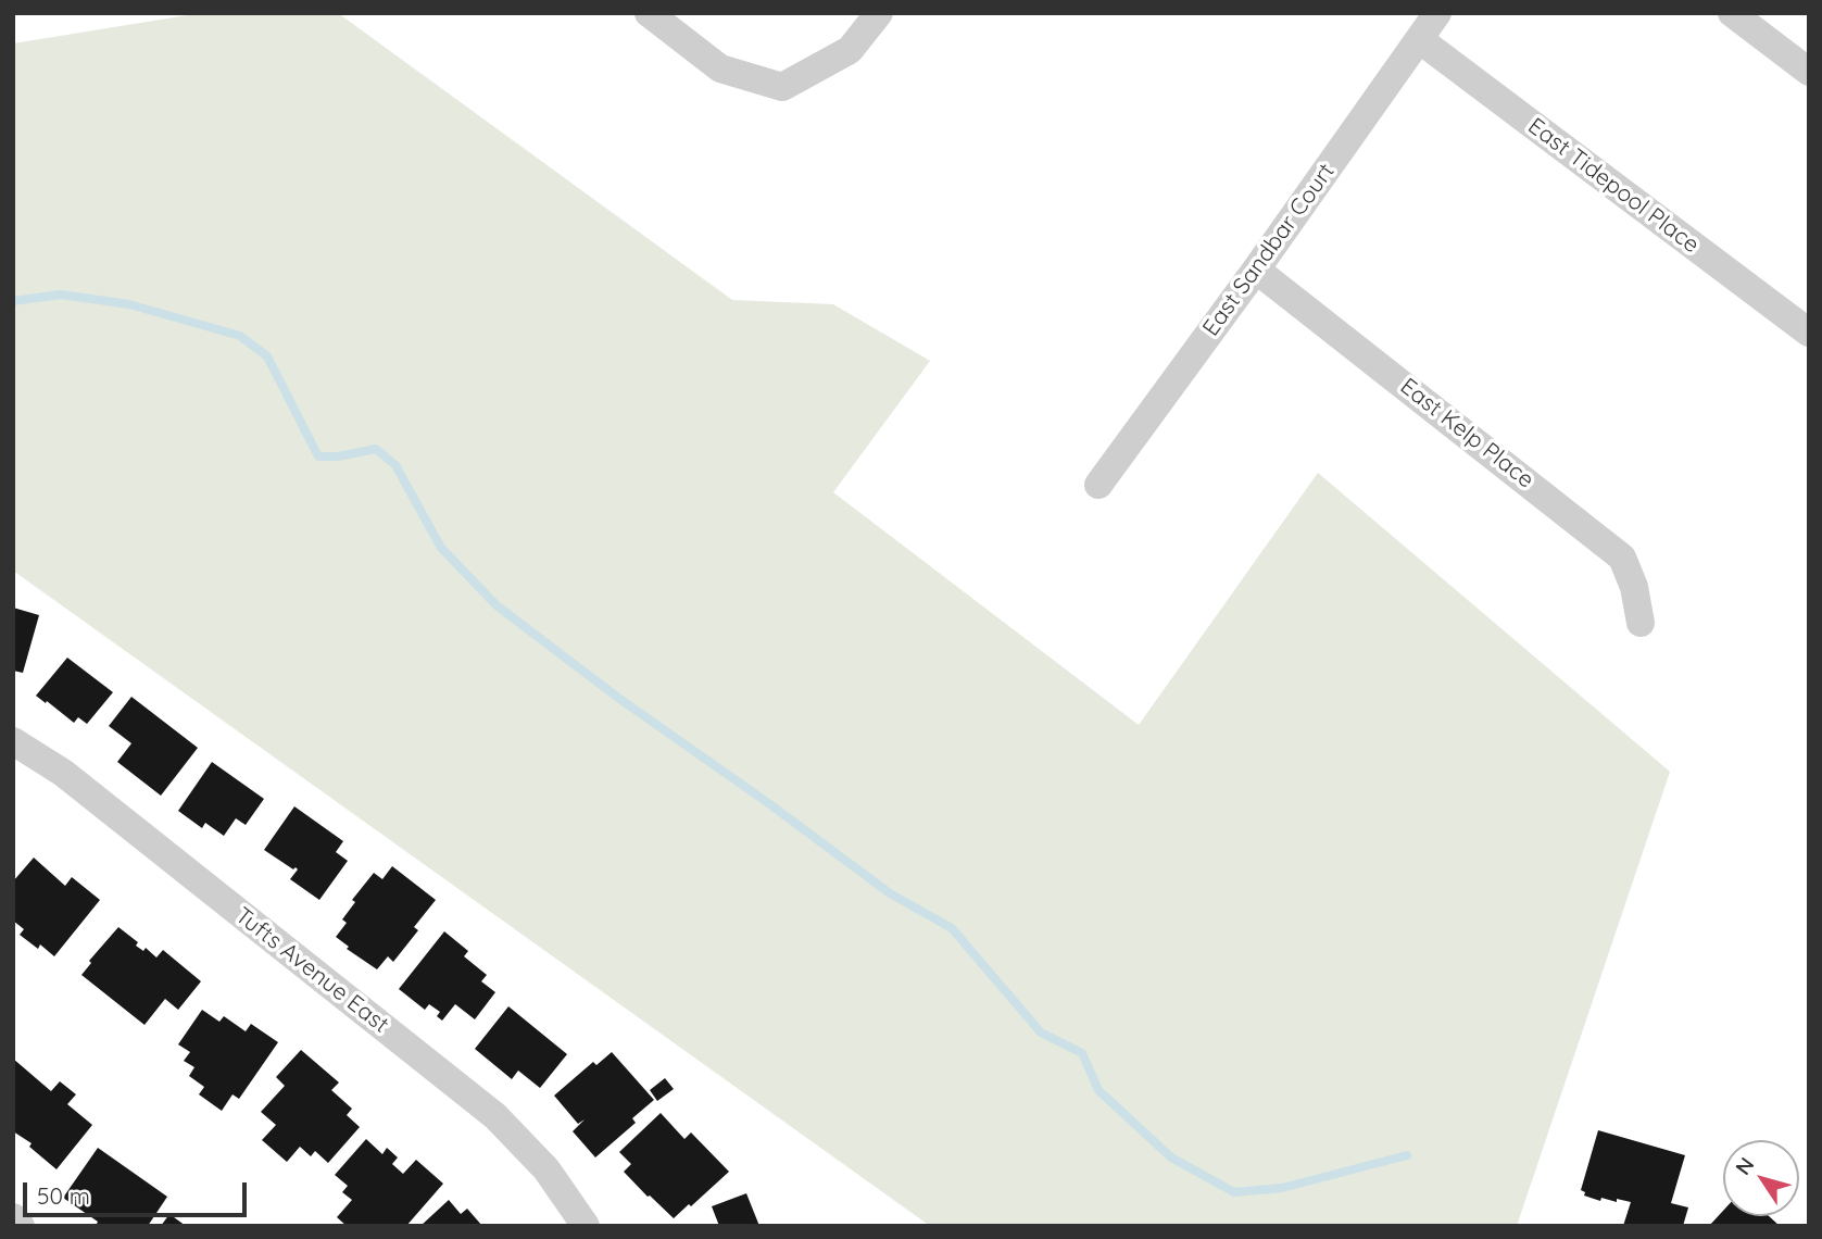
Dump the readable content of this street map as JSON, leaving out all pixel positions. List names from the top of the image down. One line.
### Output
{"streets":{"street":["East Tidepool Place","East Sandbar Court","East Kelp Place","Tufts Avenue East"]},"crossings":[["East Tidepool Place","East Sandbar Court"],["East Sandbar Court","East Kelp Place"]],"scale_bar":"50 m","north":"top left"}
